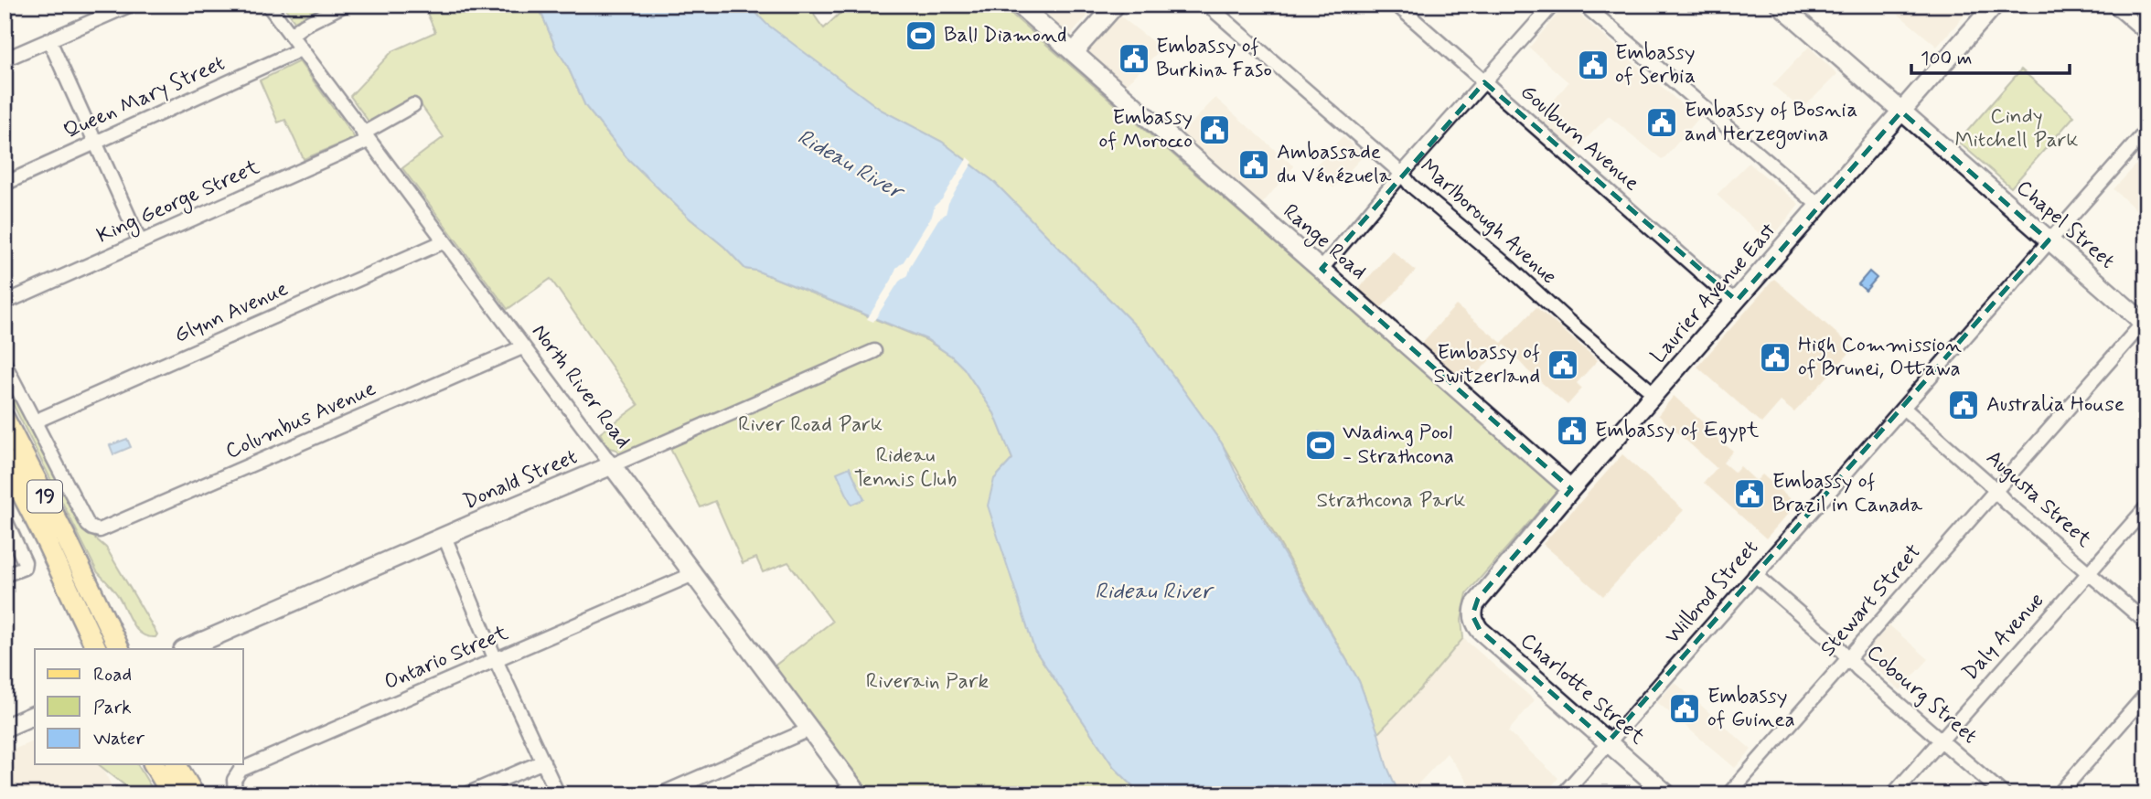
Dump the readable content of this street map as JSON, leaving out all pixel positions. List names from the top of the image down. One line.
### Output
{"streets":{"main road":["19"],"street":["Queen Mary Street","Goulburn Avenue","King George Street","Marlborough Avenue","Chapel Street","Range Road","Laurier Avenue East","Glynn Avenue","North River Road","Columbus Avenue","Donald Street","Augusta Street","Wilbrod Street","Stewart Street","Daly Avenue","Ontario Street","Charlotte Street","Cobourg Street"]},"crossings":[["Queen Mary Street","North River Road"],["Goulburn Avenue","Laurier Avenue East"],["King George Street","North River Road"],["Marlborough Avenue","Laurier Avenue East"],["Chapel Street","Laurier Avenue East"],["Chapel Street","Wilbrod Street"],["Chapel Street","Stewart Street"],["Range Road","Laurier Avenue East"],["Laurier Avenue East","Charlotte Street"],["Glynn Avenue","North River Road"],["Glynn Avenue","Columbus Avenue"],["North River Road","Columbus Avenue"],["North River Road","Donald Street"],["North River Road","Ontario Street"],["Augusta Street","Wilbrod Street"],["Augusta Street","Stewart Street"],["Augusta Street","Daly Avenue"],["Wilbrod Street","Charlotte Street"],["Wilbrod Street","Cobourg Street"],["Stewart Street","Cobourg Street"],["Daly Avenue","Cobourg Street"]],"water":["Rideau River"],"parks":["Cindy Mitchell Park","River Road Park","Rideau Tennis Club","Strathcona Park","Riverain Park"],"places":{"sports":["Ball Diamond","Wading Pool - Strathcona"],"public building":["Embassy of Burkina Faso","Embassy of Serbia","Embassy of Bosnia and Herzegovina","Embassy of Morocco","Ambassade du Vénézuela","High Commission of Brunei, Ottawa","Embassy of Switzerland","Australia House","Embassy of Egypt","Embassy of Brazil in Canada","Embassy of Guinea"]},"legend":["Road","Park","Water"],"scale_bar":"100 m"}
